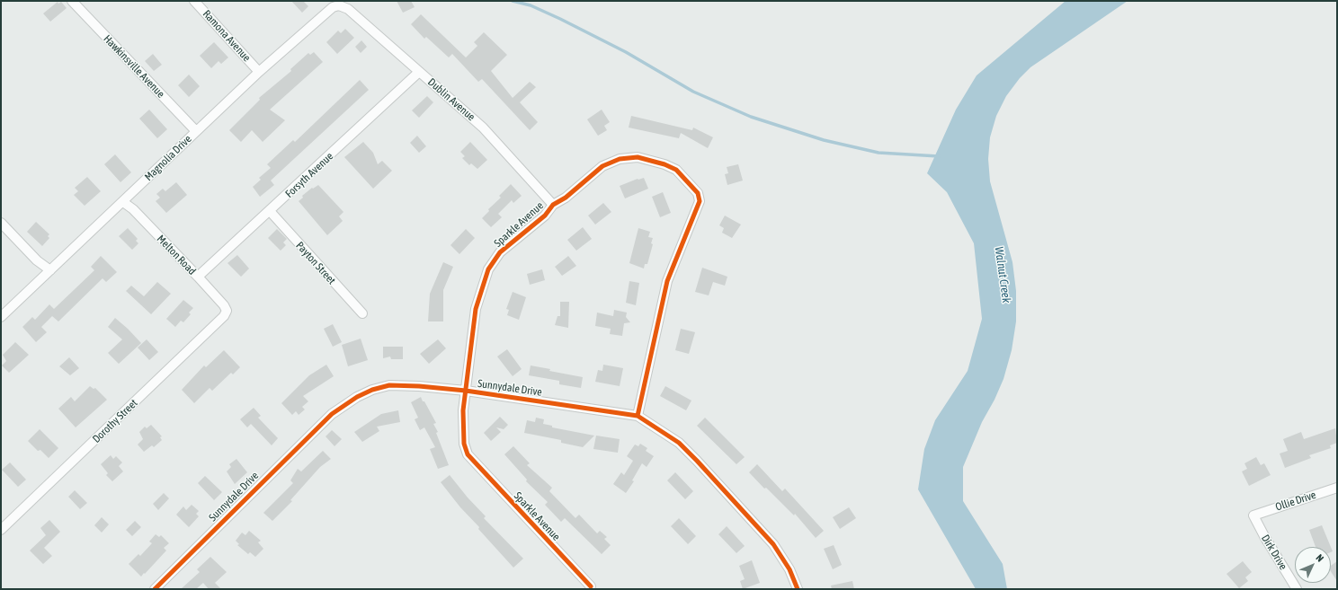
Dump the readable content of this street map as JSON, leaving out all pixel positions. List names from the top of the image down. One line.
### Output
{"streets":{"street":["Ramona Avenue","Hawkinsville Avenue","Dublin Avenue","Magnolia Drive","Forsyth Avenue","Sparkle Avenue","Melton Road","Payton Street","Sunnydale Drive","Dorothy Street","Ollie Drive","Dirk Drive"]},"crossings":[["Ramona Avenue","Magnolia Drive"],["Hawkinsville Avenue","Magnolia Drive"],["Dublin Avenue","Magnolia Drive"],["Dublin Avenue","Forsyth Avenue"],["Dublin Avenue","Sparkle Avenue"],["Magnolia Drive","Melton Road"],["Forsyth Avenue","Melton Road"],["Forsyth Avenue","Payton Street"],["Sparkle Avenue","Sunnydale Drive"],["Melton Road","Dorothy Street"],["Ollie Drive","Dirk Drive"]],"water":["Walnut Creek"],"north":"top right"}
